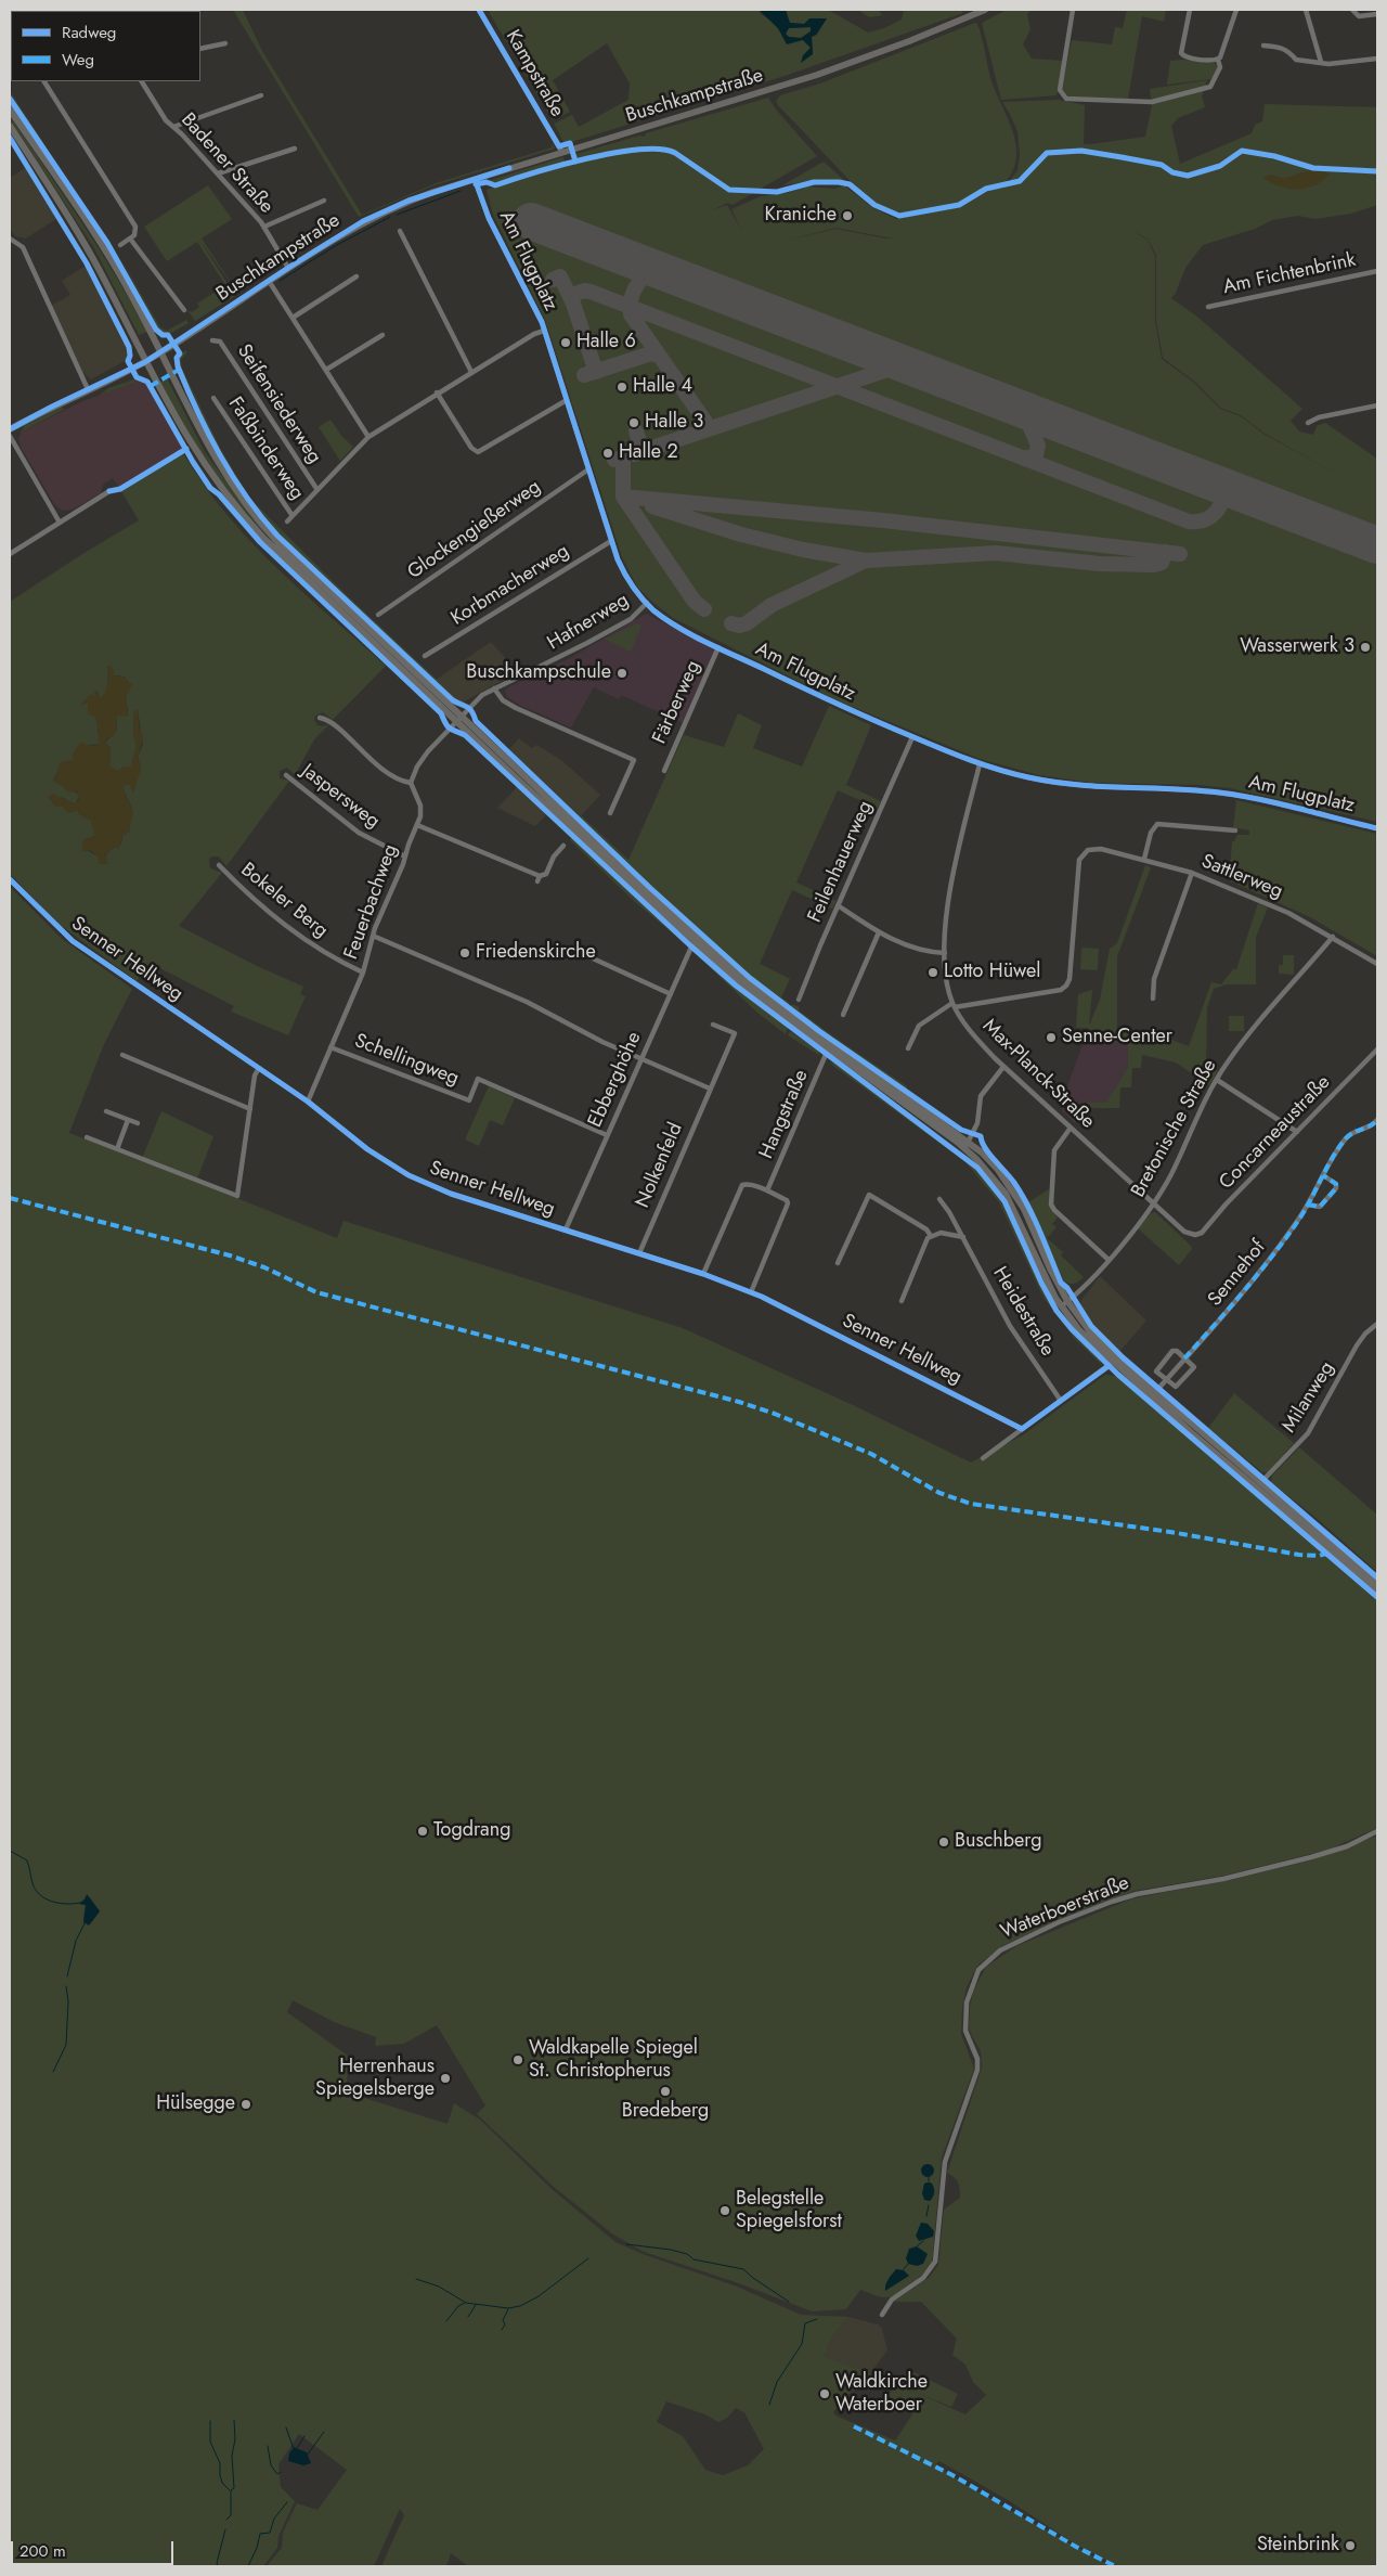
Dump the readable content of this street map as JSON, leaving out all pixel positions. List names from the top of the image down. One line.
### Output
{"streets":{"main road":["Buschkampstraße"],"street":["Kampstraße","Badener Straße","Am Flugplatz","Am Fichtenbrink","Seifensiederweg","Faßbinderweg","Glockengießerweg","Korbmacherweg","Hafnerweg","Färberweg","Jaspersweg","Feilenhauerweg","Sattlerweg","Bokeler Berg","Feuerbachweg","Senner Hellweg","Schellingweg","Max-Planck-Straße","Ebberghöhe","Hangstraße","Bretonische Straße","Concarneaustraße","Nolkenfeld","Sennehof","Heidestraße","Milanweg","Waterboerstraße"]},"crossings":[["Kampstraße","Buschkampstraße"],["Buschkampstraße","Badener Straße"],["Buschkampstraße","Am Flugplatz"],["Am Flugplatz","Faßbinderweg"],["Am Flugplatz","Glockengießerweg"],["Am Flugplatz","Korbmacherweg"],["Am Flugplatz","Hafnerweg"],["Am Flugplatz","Färberweg"],["Am Flugplatz","Feilenhauerweg"],["Am Flugplatz","Max-Planck-Straße"],["Seifensiederweg","Faßbinderweg"],["Jaspersweg","Feuerbachweg"],["Sattlerweg","Max-Planck-Straße"],["Sattlerweg","Bretonische Straße"],["Bokeler Berg","Feuerbachweg"],["Feuerbachweg","Senner Hellweg"],["Feuerbachweg","Schellingweg"],["Senner Hellweg","Ebberghöhe"],["Senner Hellweg","Nolkenfeld"],["Schellingweg","Ebberghöhe"],["Max-Planck-Straße","Bretonische Straße"],["Max-Planck-Straße","Concarneaustraße"]],"places":["Kraniche","Halle 6","Halle 4","Halle 3","Halle 2","Wasserwerk 3","Buschkampschule","Friedenskirche","Lotto Hüwel","Senne-Center","Togdrang","Buschberg","Waldkapelle Spiegel St. Christopherus","Herrenhaus Spiegelsberge","Bredeberg","Hülsegge","Belegstelle Spiegelsforst","Waldkirche Waterboer","Steinbrink"],"legend":["Radweg","Weg"],"scale_bar":"200 m"}
